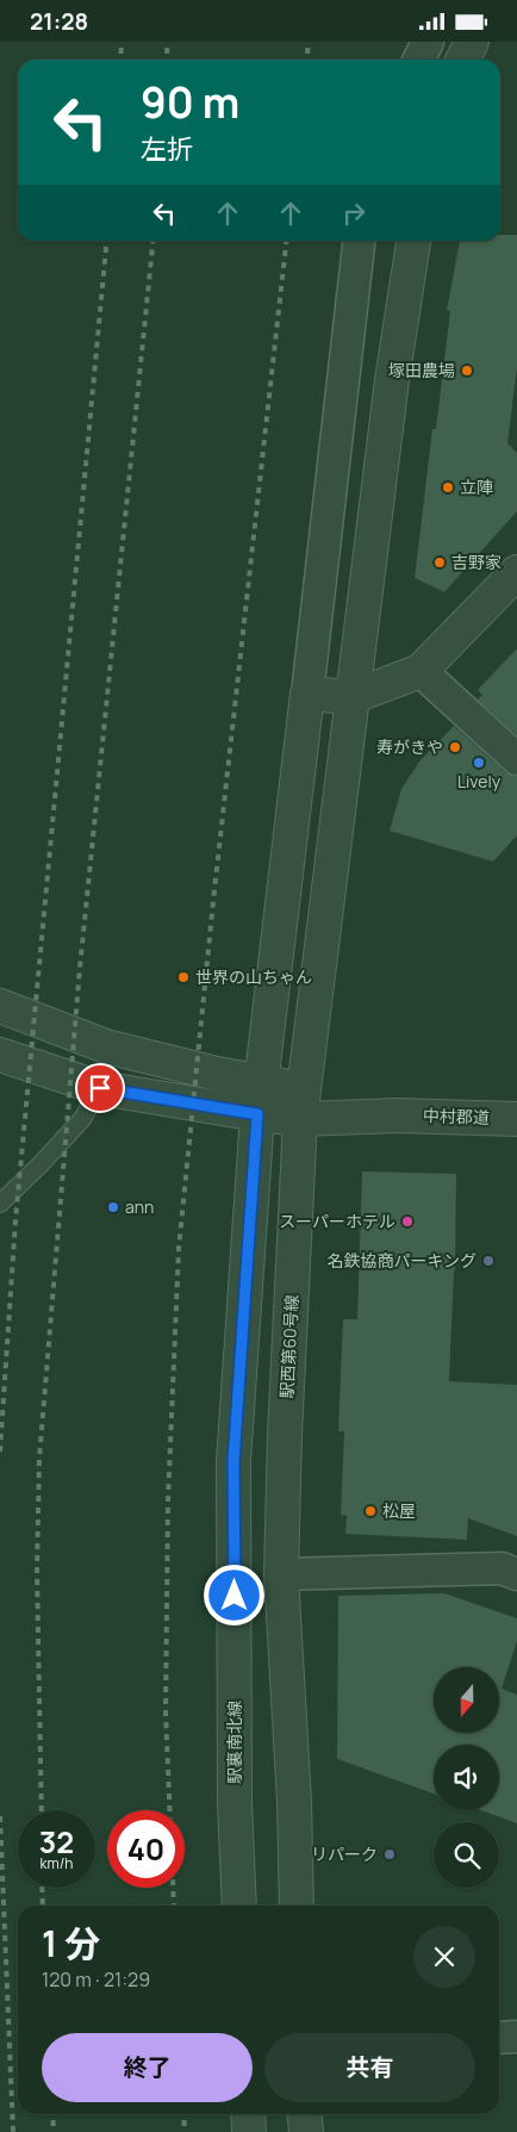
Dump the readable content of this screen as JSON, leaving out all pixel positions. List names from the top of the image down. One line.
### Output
{"streets":{"street":["中村郡道","駅西第60号線","駅裏南北線"]},"crossings":[["中村郡道","駅西第60号線"]],"places":["塚田農場","立陣","吉野家","寿がきや","Lively","世界の山ちゃん","ann","スーパーホテル","名鉄協商パーキング","松屋","リパーク"],"north":"bottom","page":{"status":"21:28","turn":["90 m","左折"],"speed":"32 km/h","limit":"40","heading":["1 分","120 m · 21:29"],"buttons":["終了","共有"]}}
